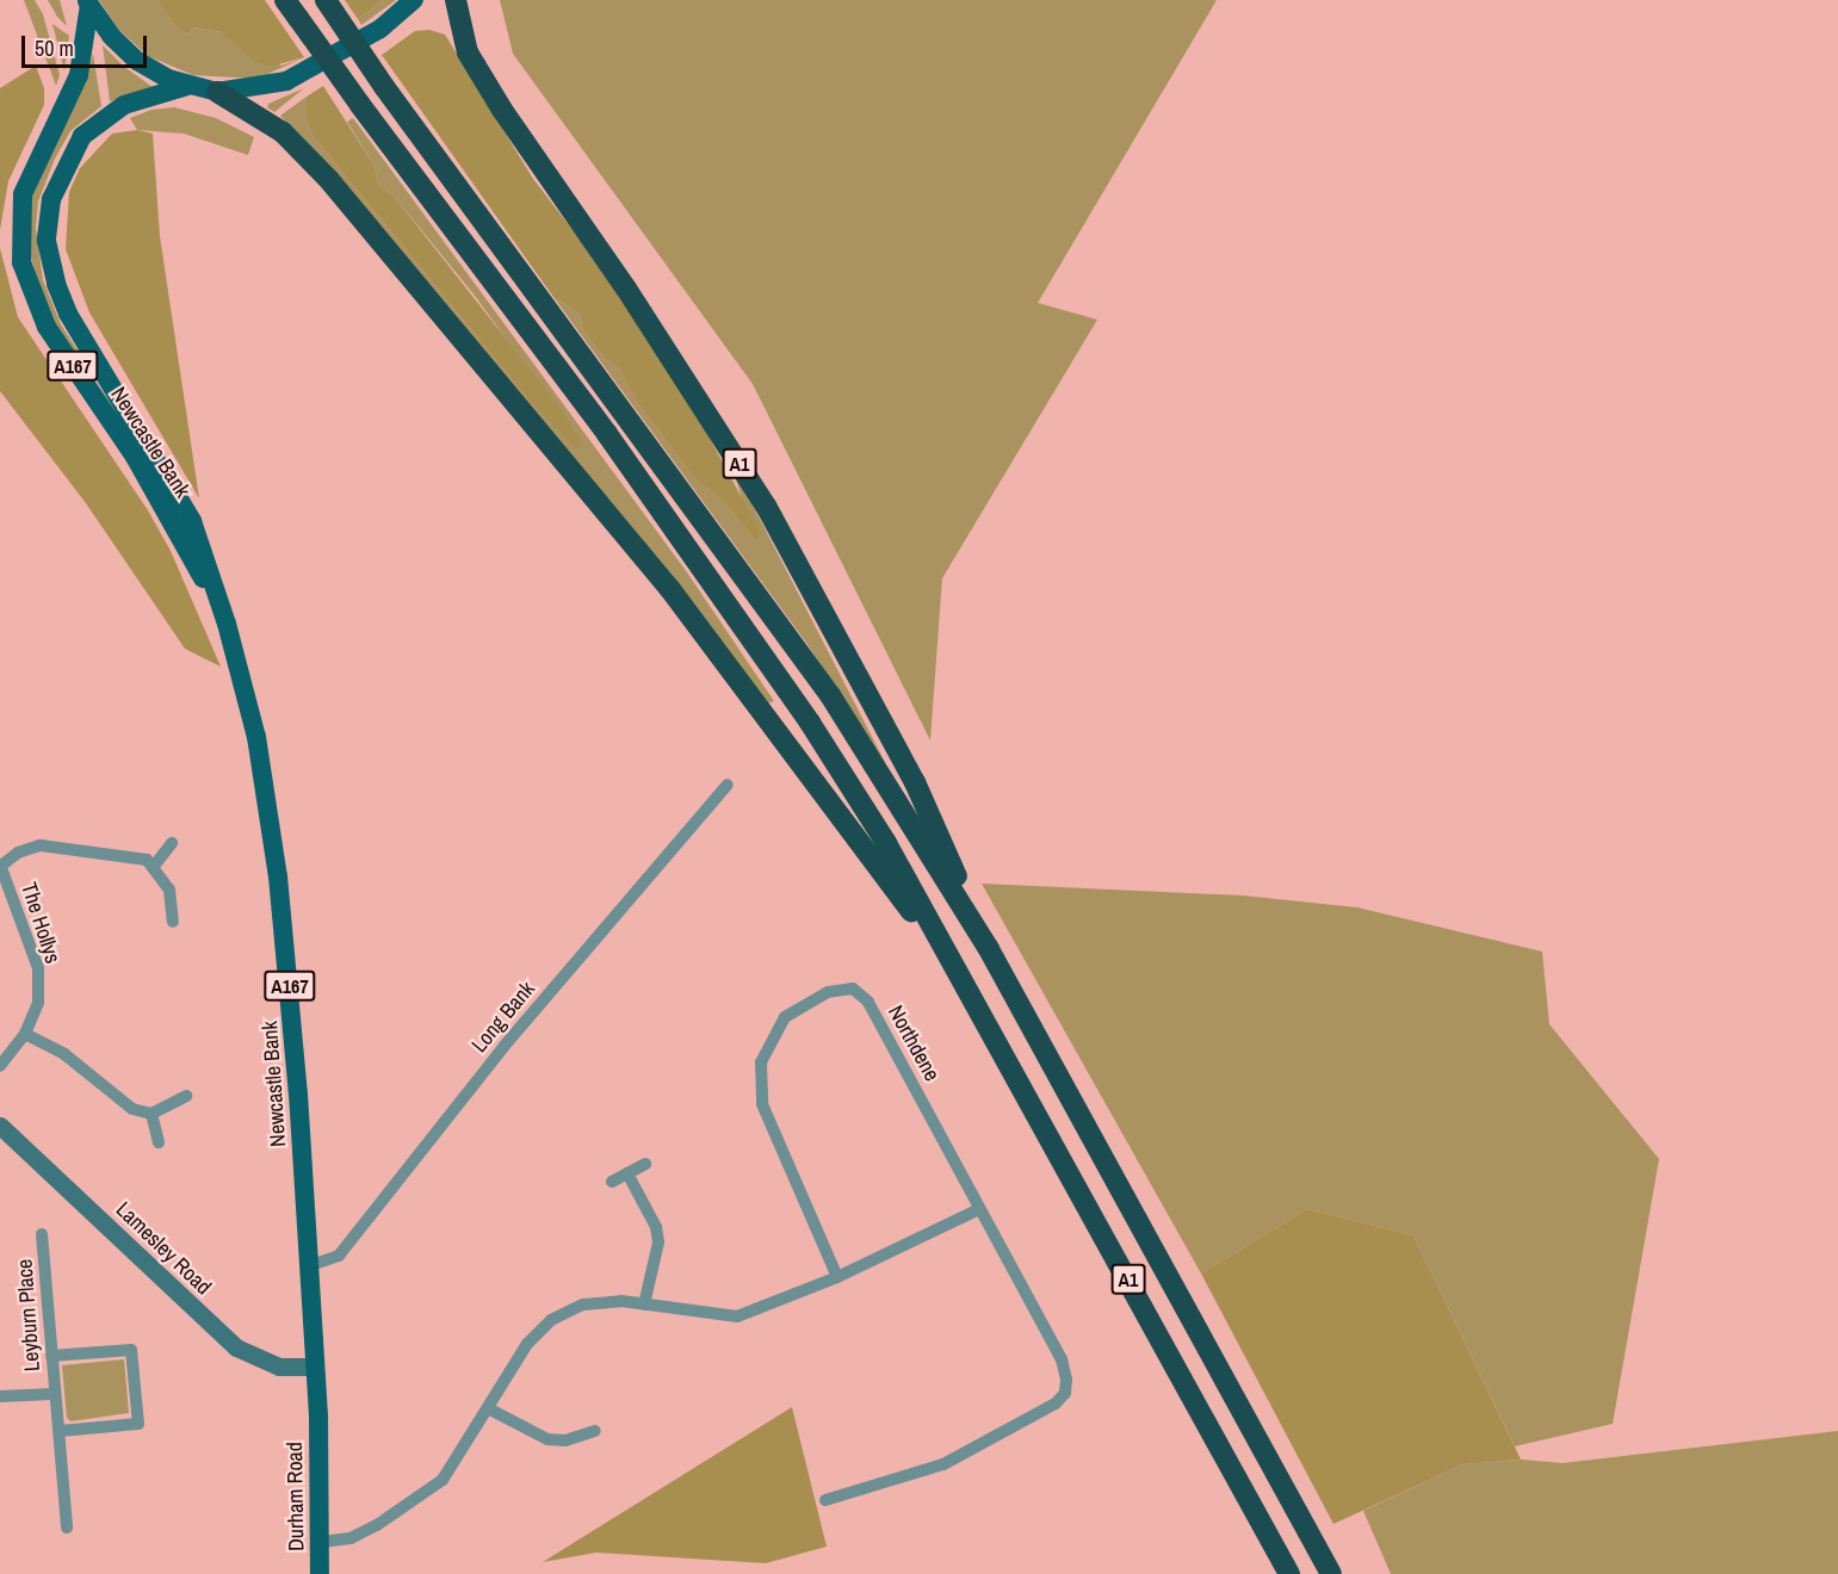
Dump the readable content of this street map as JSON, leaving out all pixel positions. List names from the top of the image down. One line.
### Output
{"streets":{"highway":["A1"],"main road":["A167","Newcastle Bank","Durham Road"],"street":["The Hollys","Long Bank","Northdene","Lamesley Road","Leyburn Place"]},"crossings":[["A167","Newcastle Bank"],["A167","A1"],["Newcastle Bank","Long Bank"],["Newcastle Bank","Lamesley Road"],["Newcastle Bank","Durham Road"]],"scale_bar":"50 m"}
